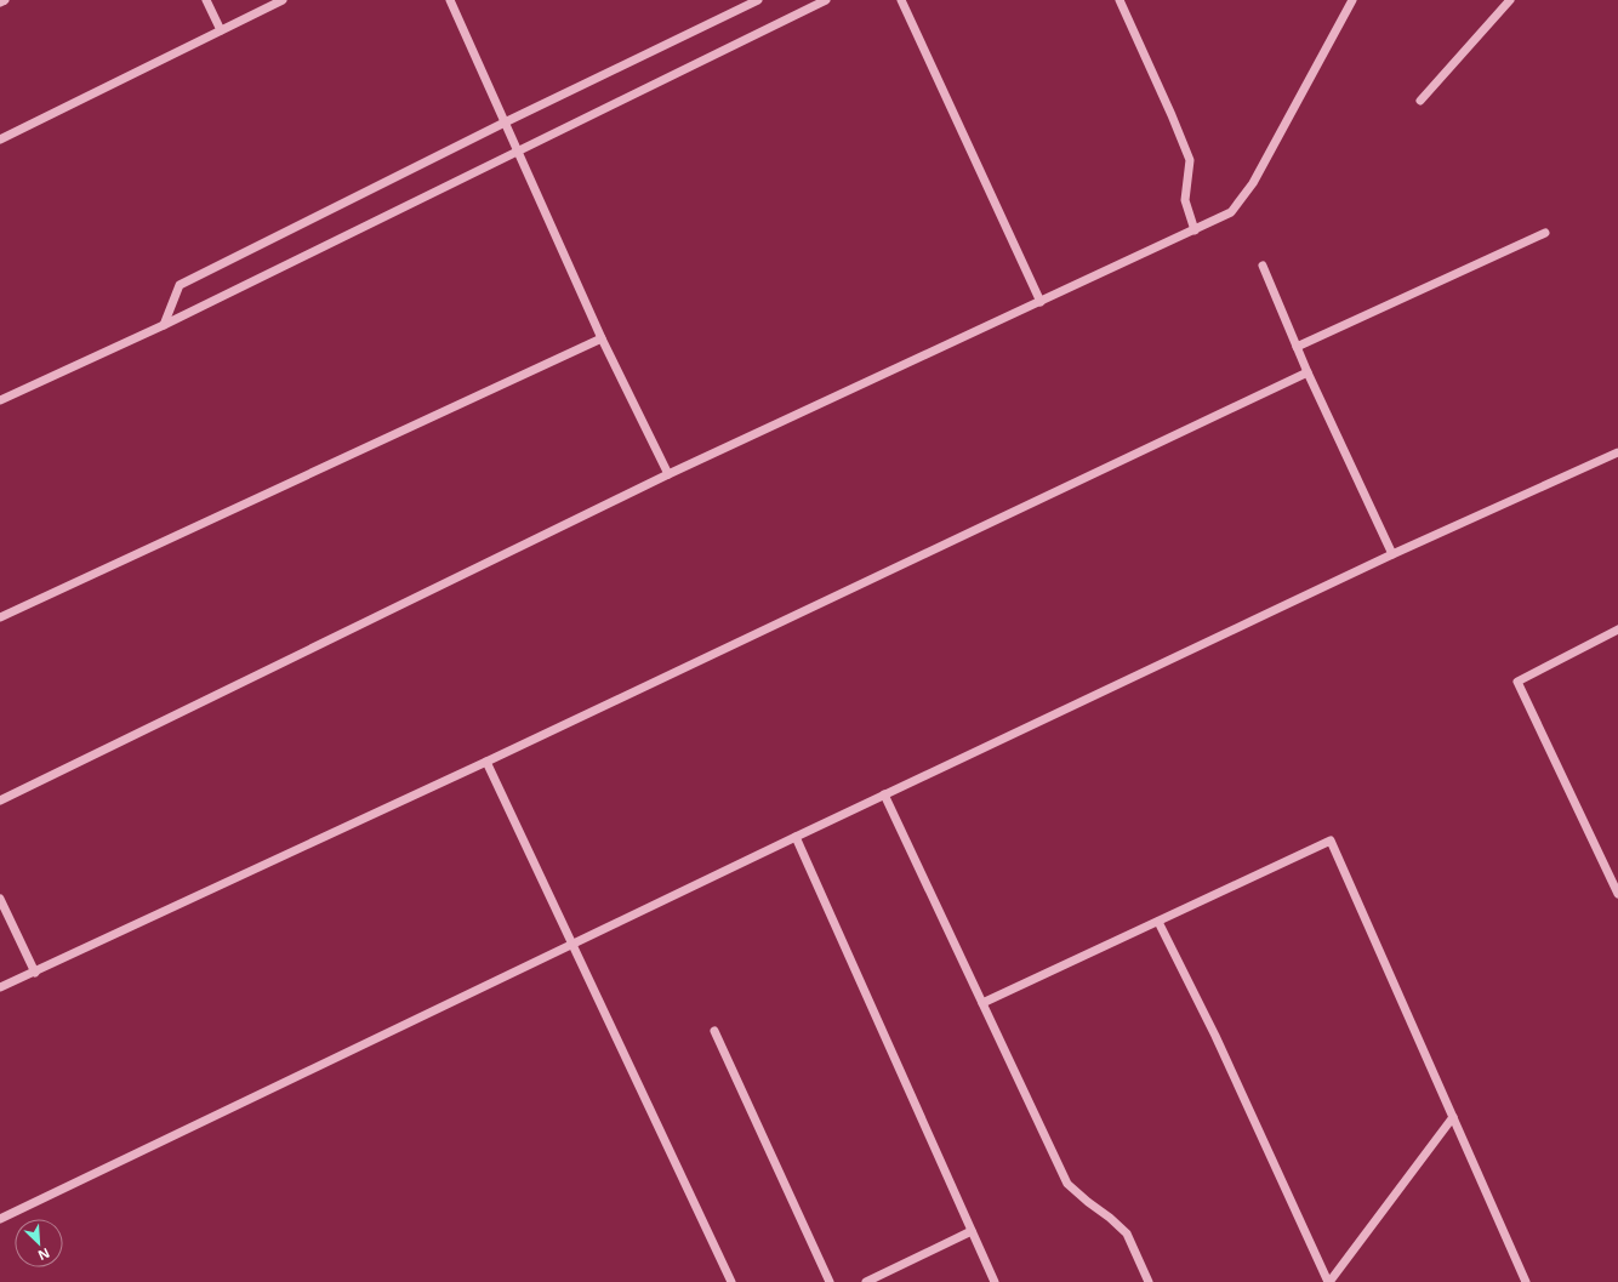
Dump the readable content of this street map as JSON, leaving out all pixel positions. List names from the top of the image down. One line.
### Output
{"north":"bottom right"}
